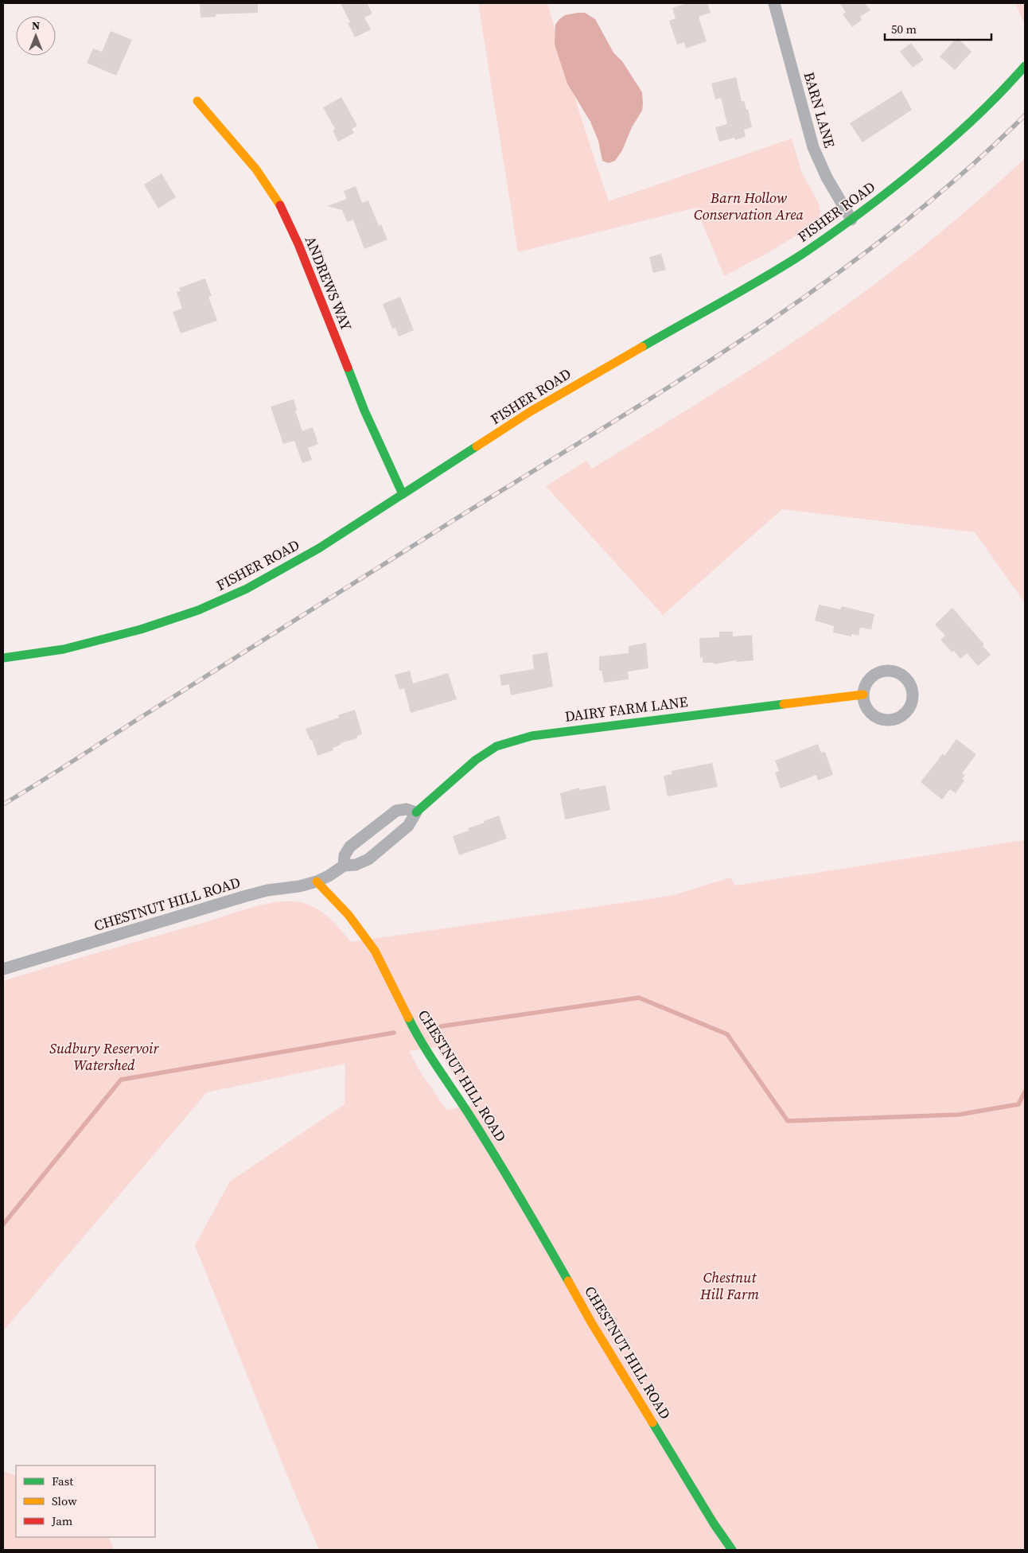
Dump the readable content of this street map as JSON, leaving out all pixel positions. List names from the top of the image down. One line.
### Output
{"streets":{"street":["BARN LANE","FISHER ROAD","ANDREWS WAY","DAIRY FARM LANE","CHESTNUT HILL ROAD"]},"crossings":[["BARN LANE","FISHER ROAD"],["FISHER ROAD","ANDREWS WAY"],["DAIRY FARM LANE","CHESTNUT HILL ROAD"]],"parks":["Barn Hollow Conservation Area","Sudbury Reservoir Watershed","Chestnut Hill Farm"],"legend":["Fast","Slow","Jam"],"scale_bar":"50 m","north":"top"}
